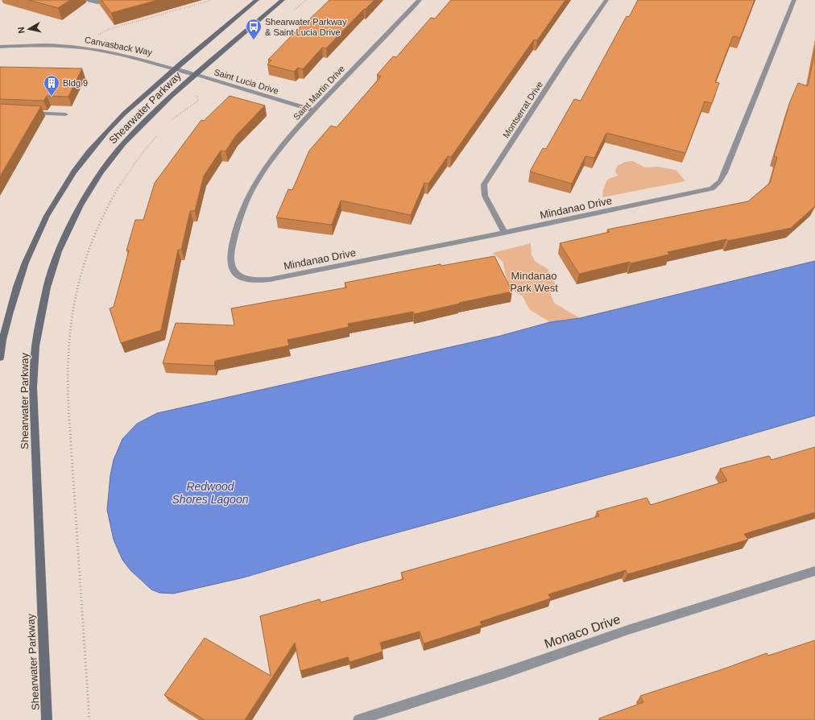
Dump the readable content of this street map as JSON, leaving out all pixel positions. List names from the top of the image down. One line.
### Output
{"streets":{"main road":["Shearwater Parkway"],"street":["Canvasback Way","Saint Lucia Drive","Saint Martin Drive","Montserrat Drive","Mindanao Drive","Monaco Drive"]},"crossings":[["Canvasback Way","Saint Lucia Drive"],["Canvasback Way","Shearwater Parkway"],["Saint Lucia Drive","Saint Martin Drive"],["Saint Lucia Drive","Shearwater Parkway"],["Saint Martin Drive","Mindanao Drive"],["Montserrat Drive","Mindanao Drive"]],"water":["Redwood Shores Lagoon"],"parks":["Mindanao Park West"],"places":{"bus stop":["Shearwater Parkway & Saint Lucia Drive"],"building":["Bldg 9"]},"north":"left"}
